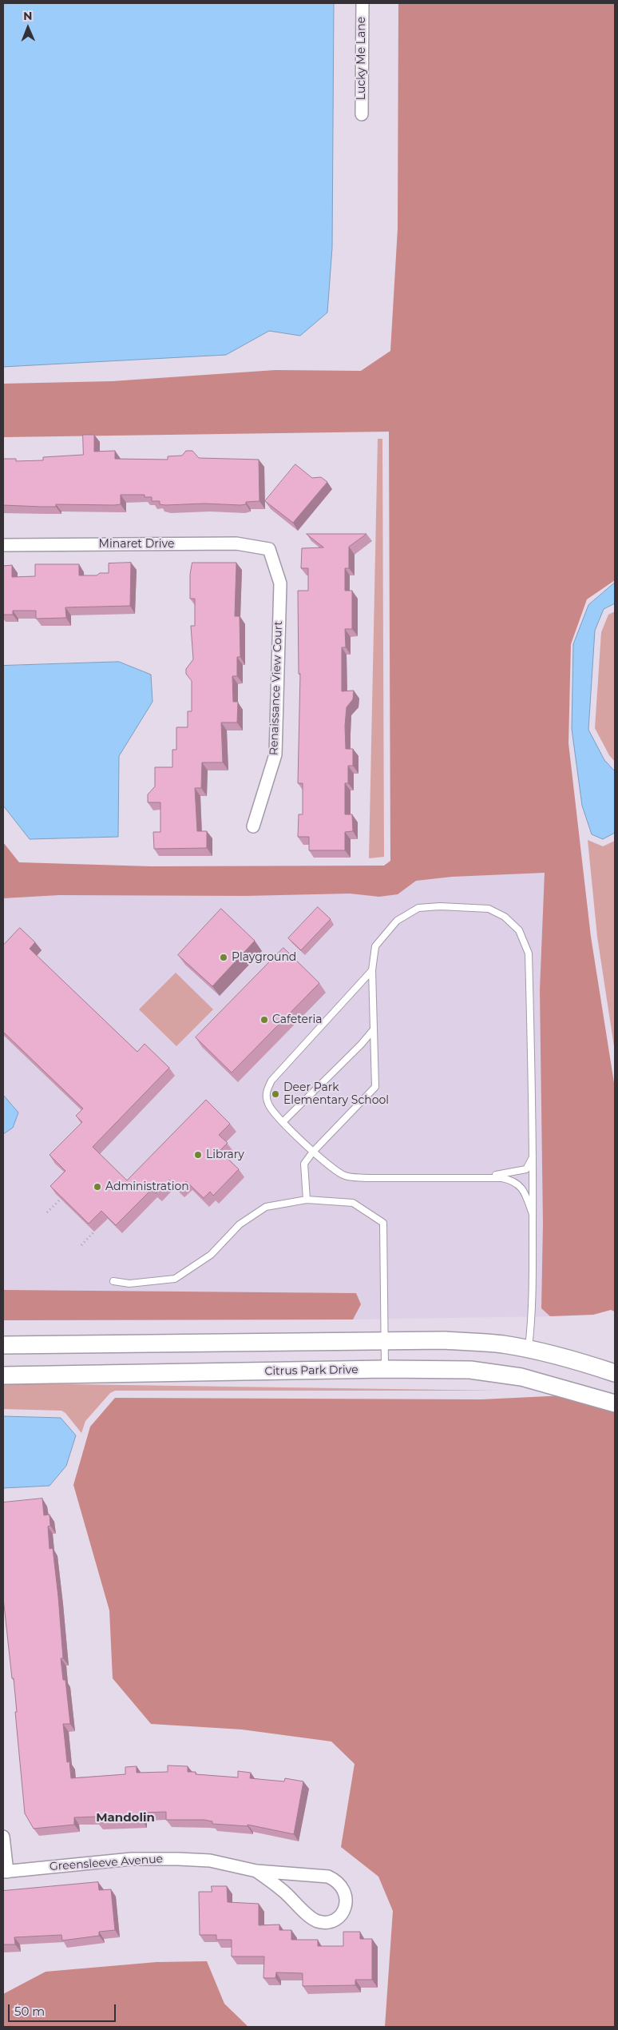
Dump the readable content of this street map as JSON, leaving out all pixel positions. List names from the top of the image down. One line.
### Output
{"streets":{"street":["Lucky Me Lane","Minaret Drive","Renaissance View Court","Citrus Park Drive","Greensleeve Avenue"]},"crossings":[["Minaret Drive","Renaissance View Court"]],"districts":["Mandolin"],"places":["Playground","Cafeteria","Deer Park Elementary School","Library","Administration"],"scale_bar":"50 m","north":"top"}
